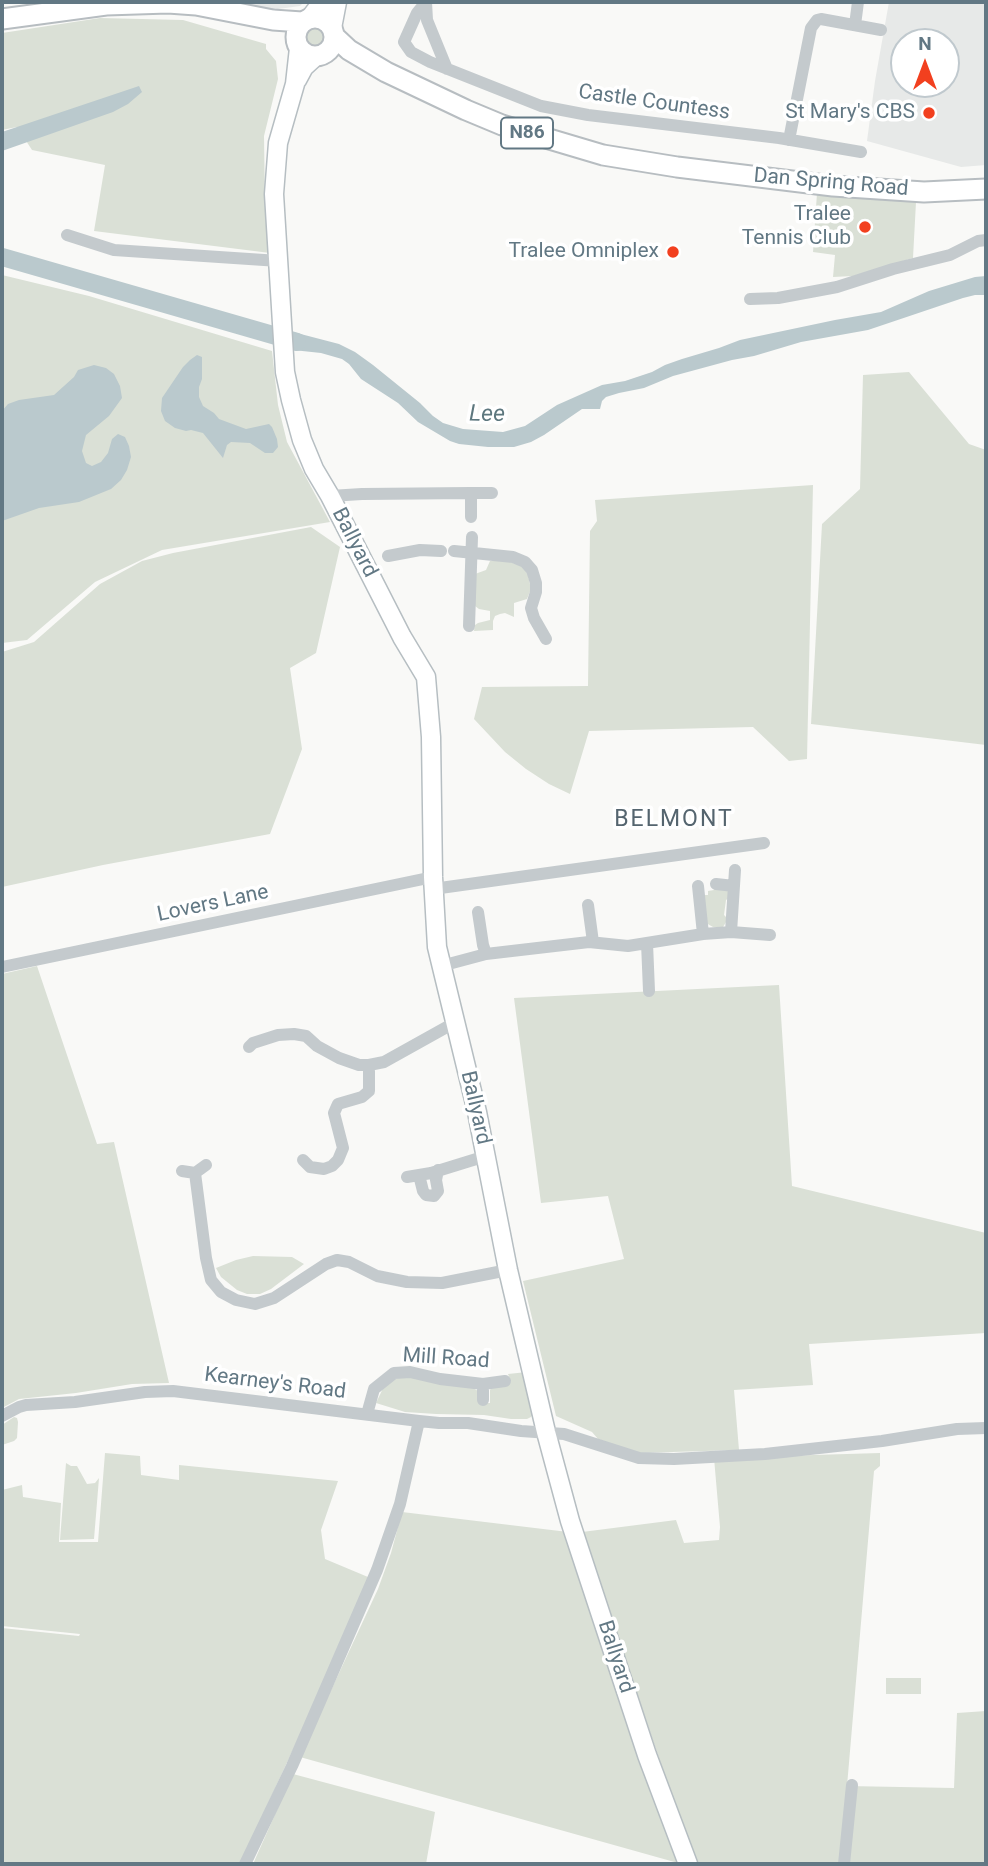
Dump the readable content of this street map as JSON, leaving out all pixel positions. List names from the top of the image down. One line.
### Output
{"streets":{"main road":["N86","Dan Spring Road"],"street":["Castle Countess","Ballyard","Lovers Lane","Mill Road","Kearney's Road"]},"crossings":[["N86","Dan Spring Road"],["Ballyard","Lovers Lane"],["Ballyard","Kearney's Road"],["Mill Road","Kearney's Road"]],"districts":["BELMONT"],"water":["Lee"],"places":["St Mary's CBS","Tralee Tennis Club","Tralee Omniplex"],"north":"top"}
